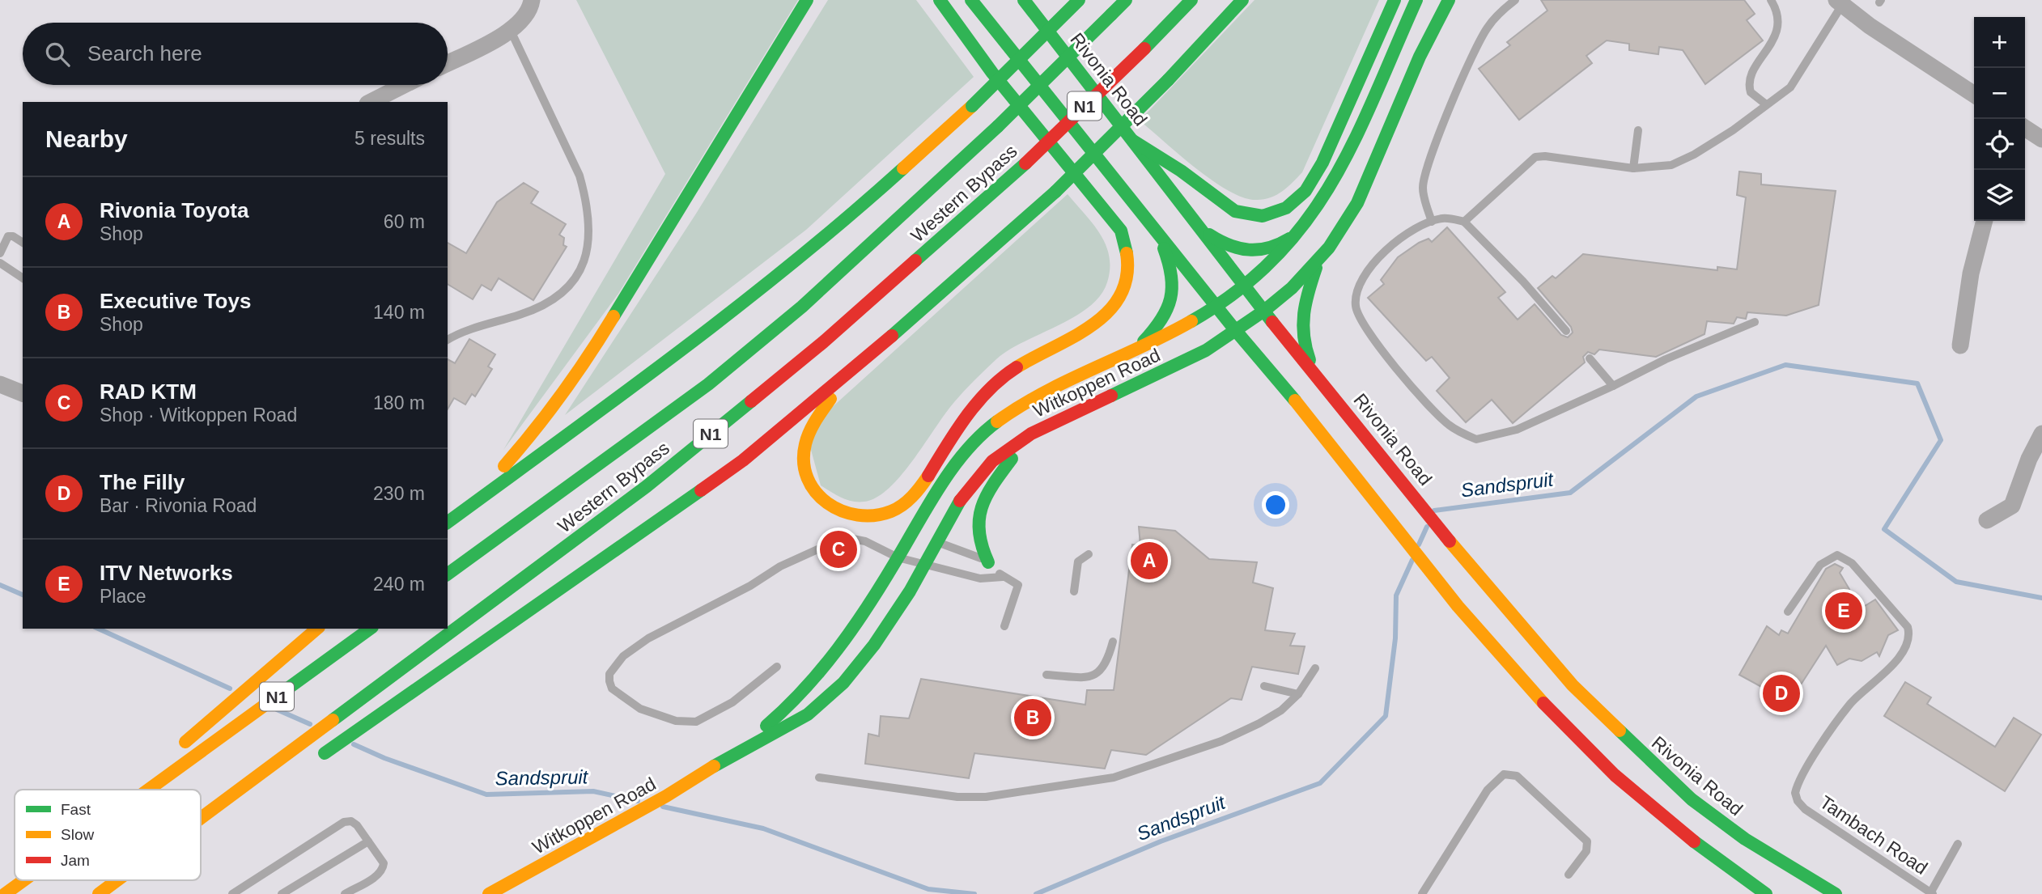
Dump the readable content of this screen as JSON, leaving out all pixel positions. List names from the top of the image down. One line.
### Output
{"streets":{"main road":["Rivonia Road","N1","Western Bypass","Witkoppen Road"],"lane":["Tambach Road"]},"crossings":[["Rivonia Road","Witkoppen Road"]],"water":["Sandspruit"],"legend":["Fast","Slow","Jam"],"page":{"map_buttons":["+","−"],"search":"Search here","heading":["Nearby","5 results"],"list":[{"mark":"A","name":"Rivonia Toyota","note":"Shop","value":"60 m"},{"mark":"B","name":"Executive Toys","note":"Shop","value":"140 m"},{"mark":"C","name":"RAD KTM","note":"Shop · Witkoppen Road","value":"180 m"},{"mark":"D","name":"The Filly","note":"Bar · Rivonia Road","value":"230 m"},{"mark":"E","name":"ITV Networks","note":"Place","value":"240 m"}],"pins":["C","A","E","D","B"]}}
